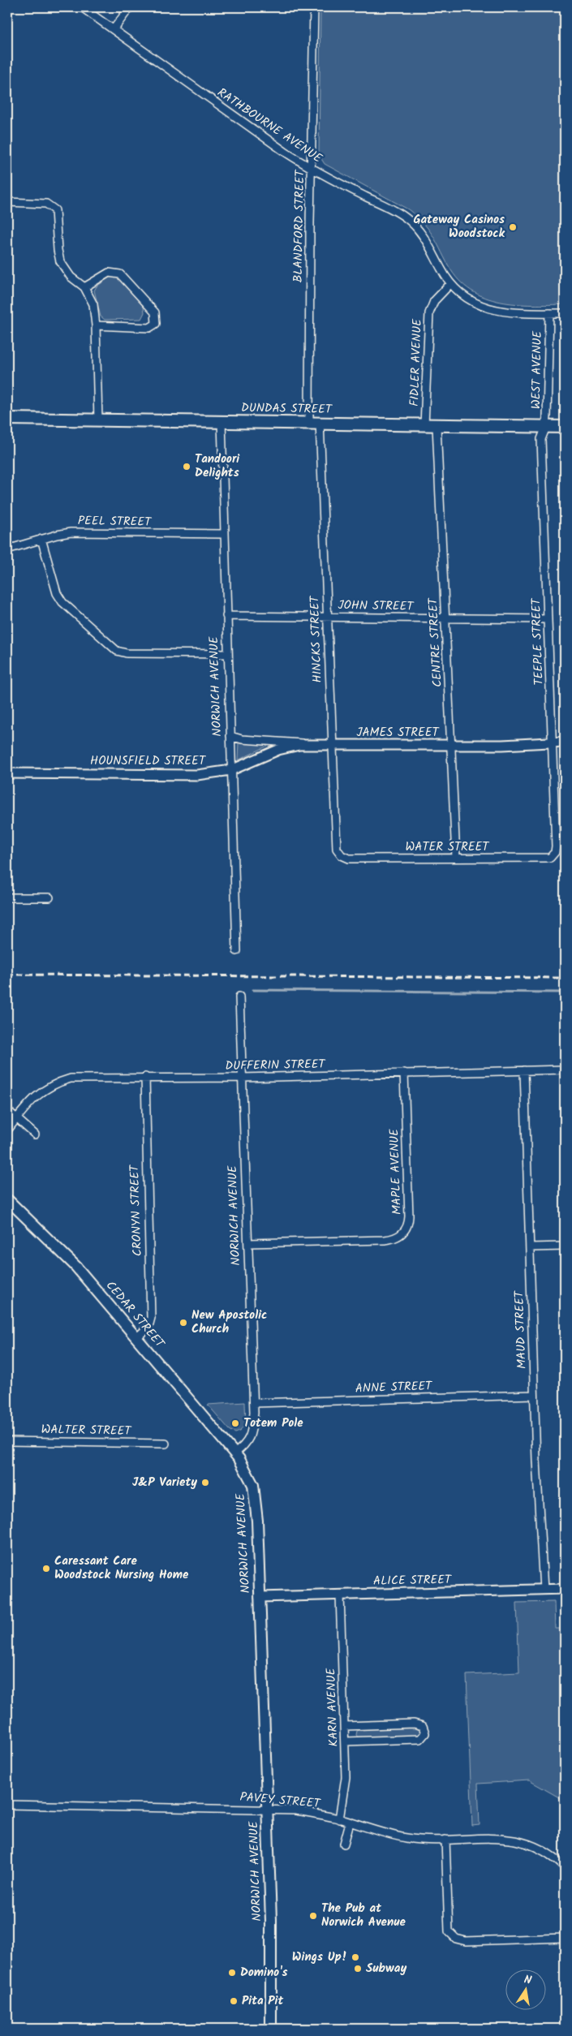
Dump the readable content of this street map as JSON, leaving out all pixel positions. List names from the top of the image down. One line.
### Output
{"streets":{"main road":["DUNDAS STREET","NORWICH AVENUE","CEDAR STREET"],"street":["RATHBOURNE AVENUE","BLANDFORD STREET","FIDLER AVENUE","WEST AVENUE","PEEL STREET","JOHN STREET","HINCKS STREET","TEEPLE STREET","CENTRE STREET","JAMES STREET","HOUNSFIELD STREET","WATER STREET","DUFFERIN STREET","MAPLE AVENUE","CRONYN STREET","MAUD STREET","ANNE STREET","WALTER STREET","ALICE STREET","KARN AVENUE","PAVEY STREET"]},"crossings":[["RATHBOURNE AVENUE","BLANDFORD STREET"],["RATHBOURNE AVENUE","FIDLER AVENUE"],["BLANDFORD STREET","DUNDAS STREET"],["BLANDFORD STREET","HINCKS STREET"],["FIDLER AVENUE","DUNDAS STREET"],["WEST AVENUE","DUNDAS STREET"],["WEST AVENUE","TEEPLE STREET"],["DUNDAS STREET","HINCKS STREET"],["DUNDAS STREET","TEEPLE STREET"],["DUNDAS STREET","CENTRE STREET"],["DUNDAS STREET","NORWICH AVENUE"],["PEEL STREET","NORWICH AVENUE"],["JOHN STREET","HINCKS STREET"],["JOHN STREET","TEEPLE STREET"],["JOHN STREET","CENTRE STREET"],["JOHN STREET","NORWICH AVENUE"],["HINCKS STREET","JAMES STREET"],["HINCKS STREET","WATER STREET"],["TEEPLE STREET","JAMES STREET"],["TEEPLE STREET","WATER STREET"],["CENTRE STREET","JAMES STREET"],["CENTRE STREET","WATER STREET"],["NORWICH AVENUE","JAMES STREET"],["NORWICH AVENUE","HOUNSFIELD STREET"],["NORWICH AVENUE","DUFFERIN STREET"],["NORWICH AVENUE","MAPLE AVENUE"],["NORWICH AVENUE","CEDAR STREET"],["NORWICH AVENUE","ANNE STREET"],["NORWICH AVENUE","ALICE STREET"],["NORWICH AVENUE","PAVEY STREET"],["JAMES STREET","HOUNSFIELD STREET"],["DUFFERIN STREET","MAPLE AVENUE"],["DUFFERIN STREET","CRONYN STREET"],["DUFFERIN STREET","MAUD STREET"],["CRONYN STREET","CEDAR STREET"],["MAUD STREET","ANNE STREET"],["MAUD STREET","ALICE STREET"],["ALICE STREET","KARN AVENUE"],["KARN AVENUE","PAVEY STREET"]],"places":["Gateway Casinos Woodstock","Tandoori Delights","New Apostolic Church","Totem Pole","J&P Variety","Caressant Care Woodstock Nursing Home","The Pub at Norwich Avenue","Wings Up!","Subway","Domino's","Pita Pit"],"north":"top"}
